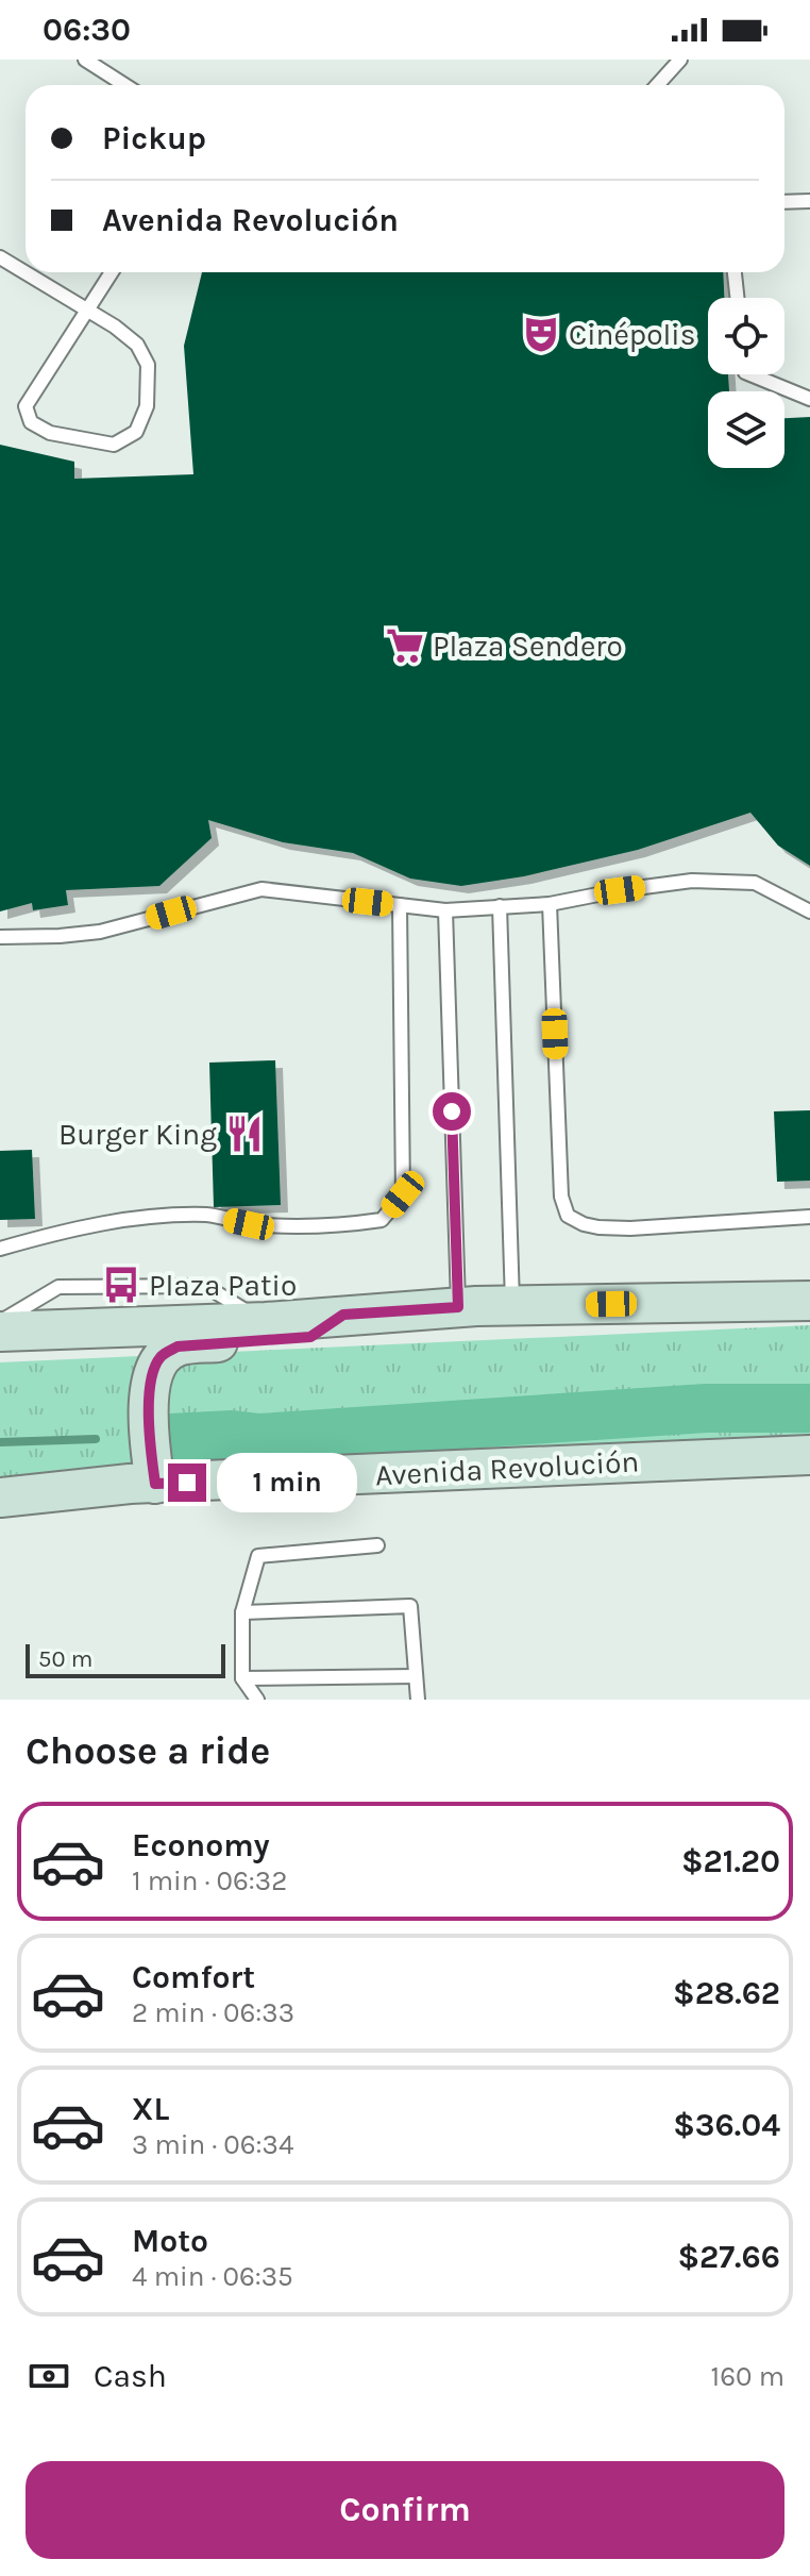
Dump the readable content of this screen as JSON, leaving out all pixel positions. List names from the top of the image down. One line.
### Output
{"streets":{"main road":["Avenida Revolución"]},"places":{"theatre":["Cinépolis"],"supermarket":["Plaza Sendero"],"restaurant":["Burger King"],"bus stop":["Plaza Patio"]},"scale_bar":"50 m","page":{"status":"06:30","banner":["Pickup","Avenida Revolución"],"bubble":"1 min","scale":"50 m","heading":"Choose a ride","list":[{"name":"Economy","note":"1 min · 06:32","value":"$21.20"},{"name":"Comfort","note":"2 min · 06:33","value":"$28.62"},{"name":"XL","note":"3 min · 06:34","value":"$36.04"},{"name":"Moto","note":"4 min · 06:35","value":"$27.66"}],"pay":["Cash","160 m"],"buttons":"Confirm"}}
